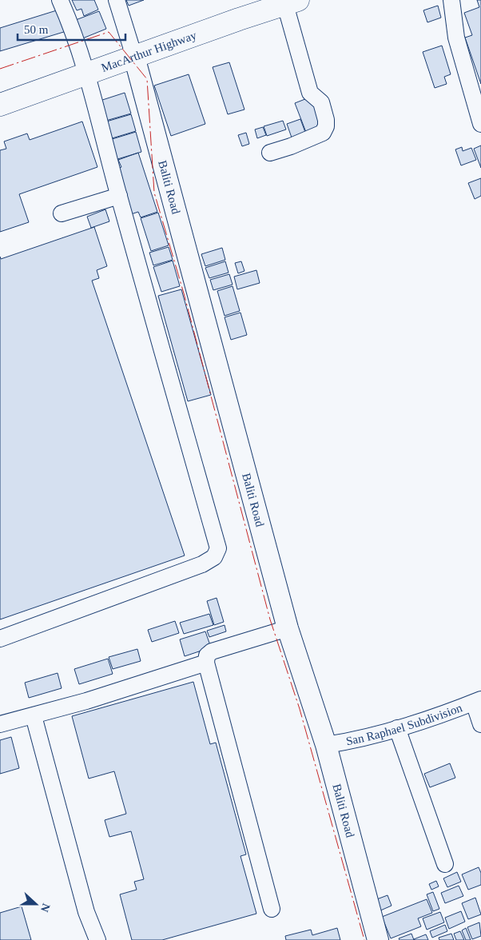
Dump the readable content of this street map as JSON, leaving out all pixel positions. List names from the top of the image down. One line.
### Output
{"streets":{"highway":["MacArthur Highway"],"main road":["Baliti Road"],"street":["San Raphael Subdivision"]},"crossings":[["MacArthur Highway","Baliti Road"],["Baliti Road","San Raphael Subdivision"]],"scale_bar":"50 m","north":"right"}
